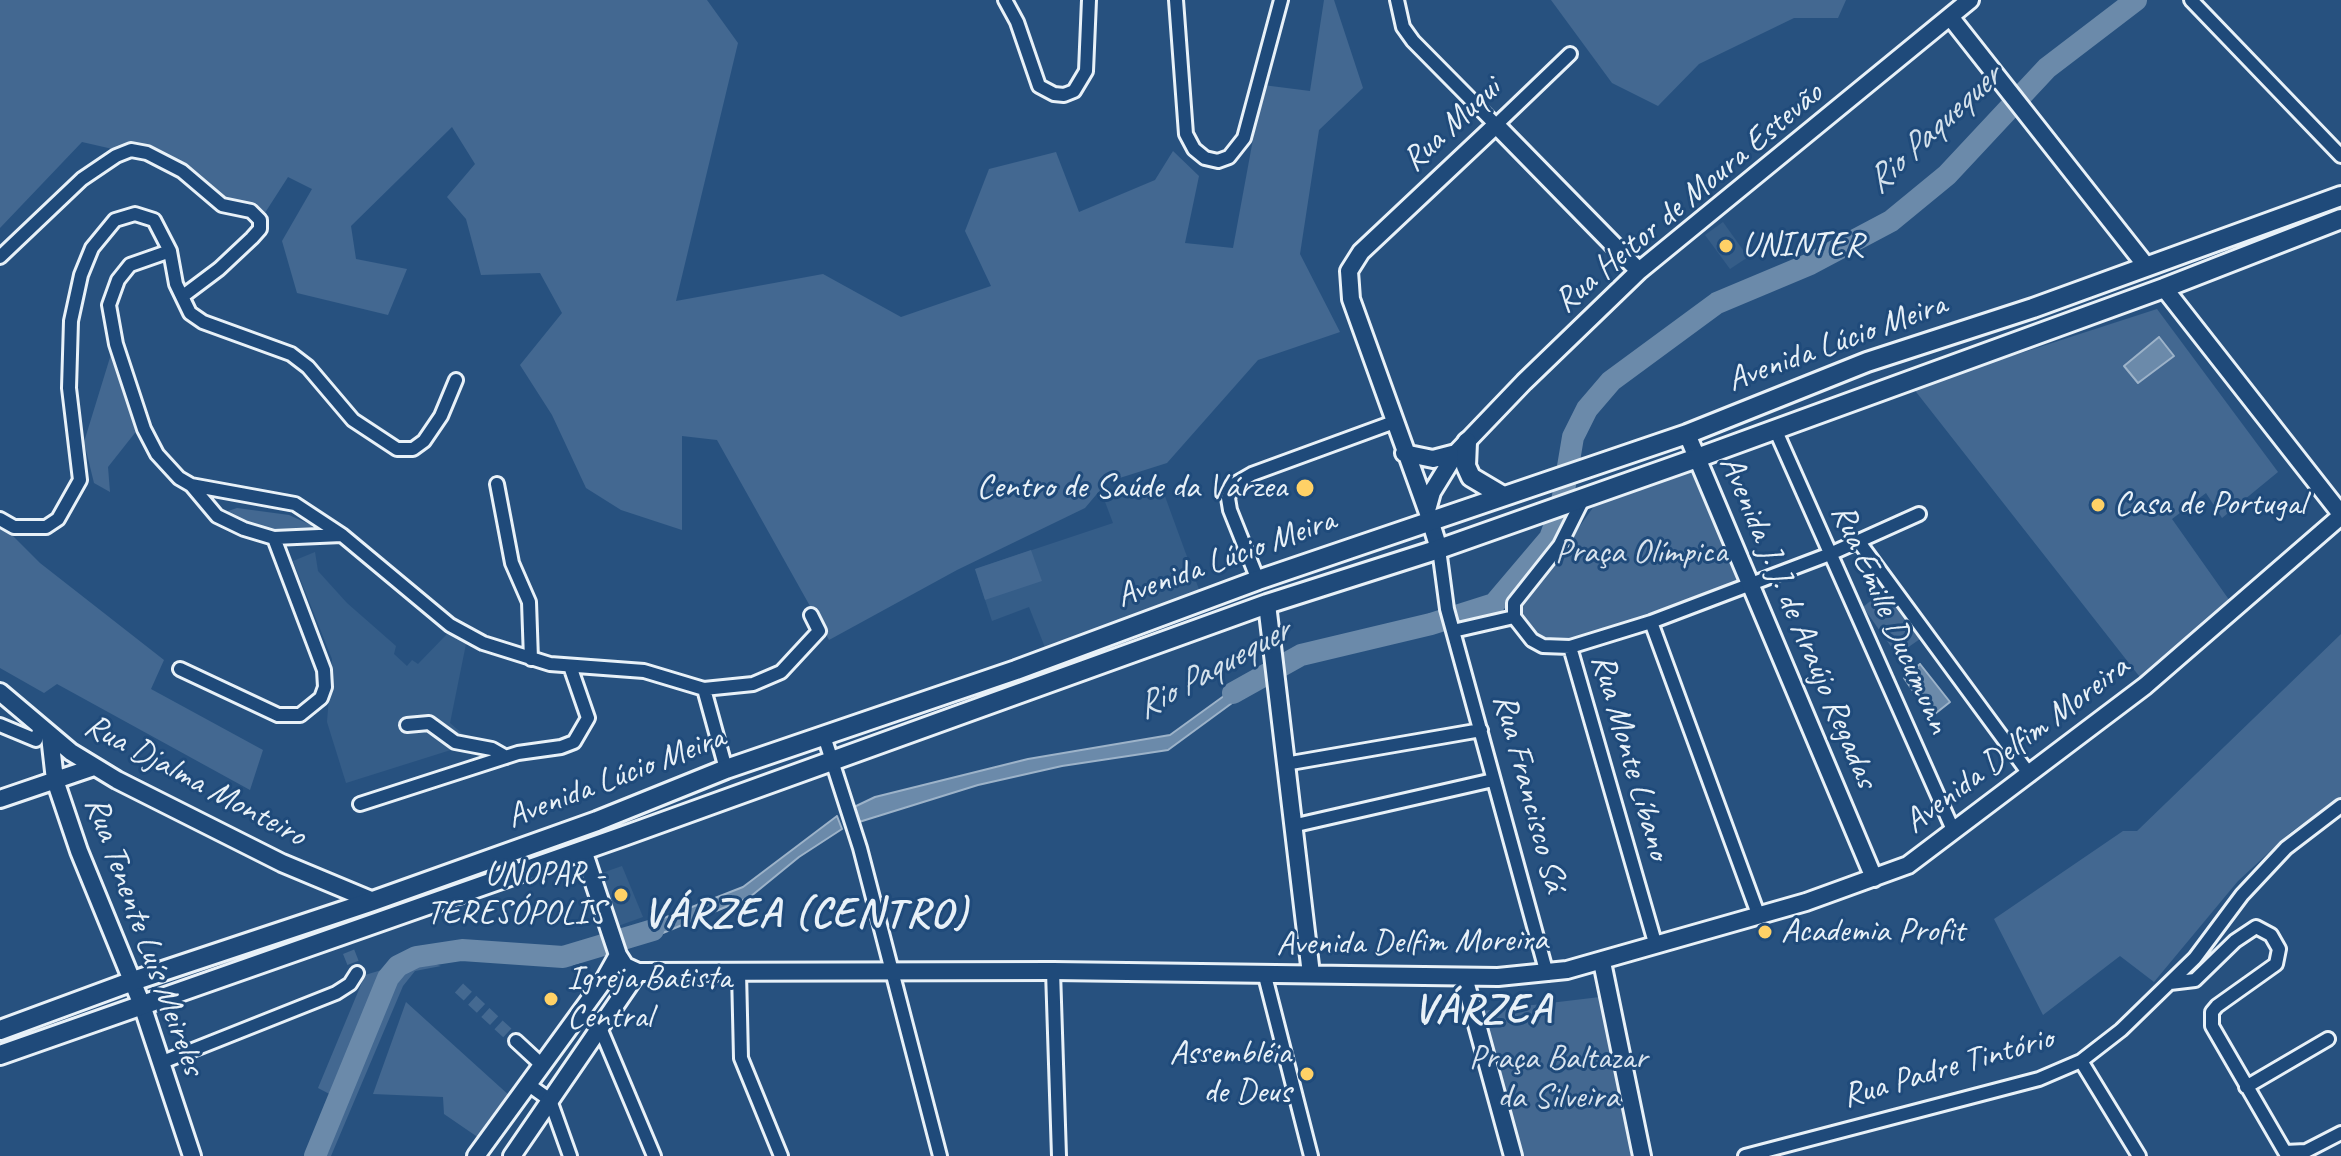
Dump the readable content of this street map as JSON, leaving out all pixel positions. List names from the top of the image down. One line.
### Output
{"streets":{"main road":["Rua Muqui","Rua Heitor de Moura Estevão","Avenida Lúcio Meira","Avenida J. J. de Araújo Regadas","Avenida Delfim Moreira","Rua Djalma Monteiro","Rua Tenente Luís Meireles"],"street":["Rua Emille Ducumunn","Rua Monte Líbano","Rua Francisco Sá","Rua Padre Tintório"]},"crossings":[["Rua Heitor de Moura Estevão","Avenida Lúcio Meira"],["Avenida Lúcio Meira","Rua Emille Ducumunn"],["Avenida Lúcio Meira","Avenida J. J. de Araújo Regadas"],["Avenida Lúcio Meira","Rua Djalma Monteiro"],["Avenida Lúcio Meira","Rua Francisco Sá"],["Avenida Lúcio Meira","Rua Tenente Luís Meireles"],["Rua Emille Ducumunn","Avenida Delfim Moreira"],["Avenida J. J. de Araújo Regadas","Avenida Delfim Moreira"],["Avenida Delfim Moreira","Rua Monte Líbano"],["Avenida Delfim Moreira","Rua Francisco Sá"],["Rua Djalma Monteiro","Rua Tenente Luís Meireles"]],"districts":["VÁRZEA (CENTRO)","VÁRZEA"],"water":["Rio Paquequer"],"parks":["Praça Olímpica","Praça Baltazar da Silveira"],"places":["UNINTER","Centro de Saúde da Várzea","Casa de Portugal","UNOPAR - TERESÓPOLIS","Academia Profit","Igreja Batista Central","Assembléia de Deus"]}
